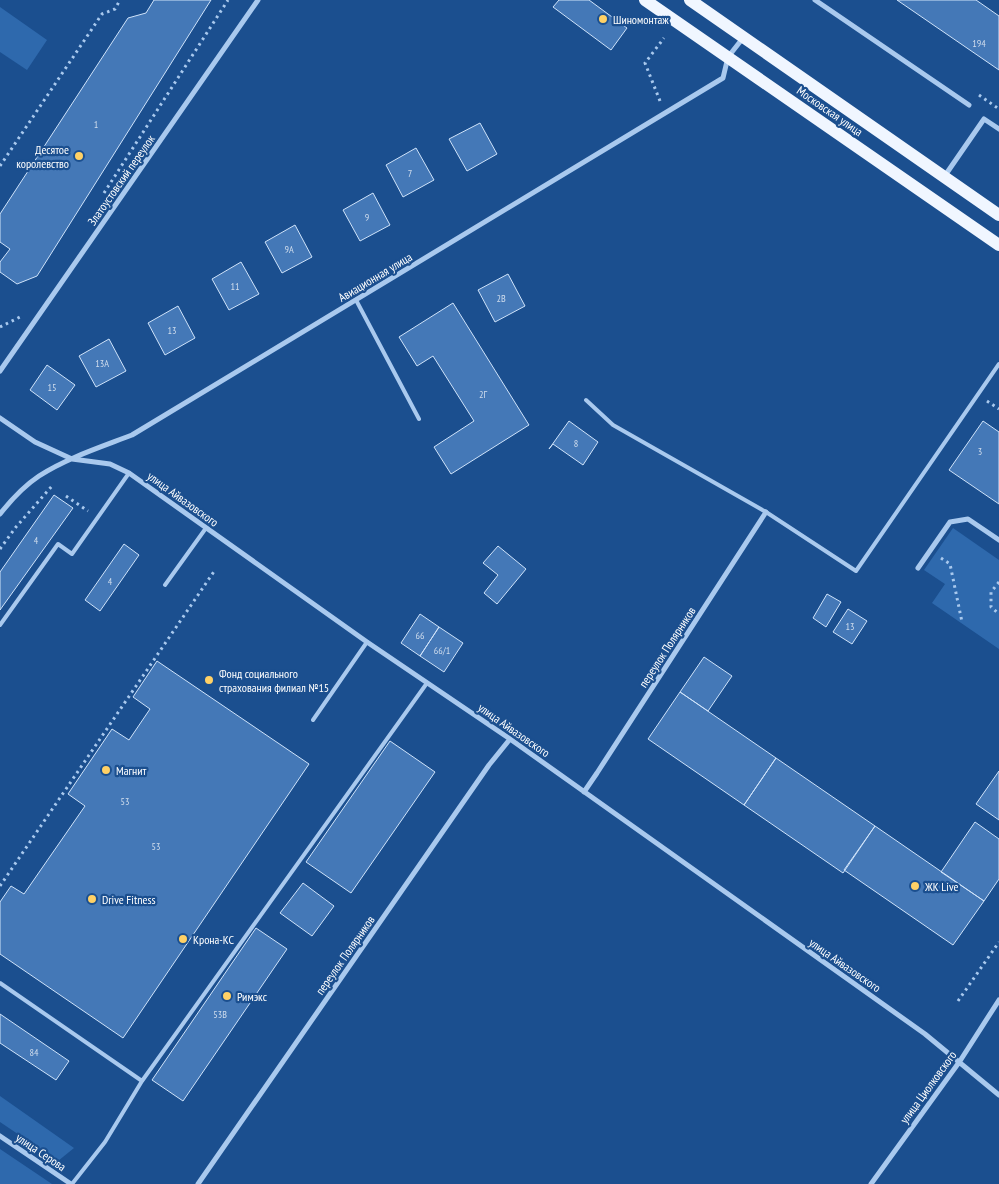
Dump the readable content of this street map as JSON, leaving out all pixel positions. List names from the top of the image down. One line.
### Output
{"streets":{"main road":["Московская улица"],"street":["Златоустовский переулок","Авиационная улица","улица Айвазовского","переулок Полярников","улица Циолковского","улица Серова"]},"crossings":[["Московская улица","Авиационная улица"],["Авиационная улица","улица Айвазовского"],["улица Айвазовского","переулок Полярников"],["улица Айвазовского","улица Циолковского"]],"places":["Шиномонтаж","Десятое королевство","Фонд социального страхования филиал №15","Магнит","ЖК Live","Drive Fitness","Крона-КС","Римэкс"],"house_numbers":["194","1","7","9","9А","11","2В","13","13А","15","2Г","8","3","4","4","13","66","66/1","53","53","53В","84"]}
